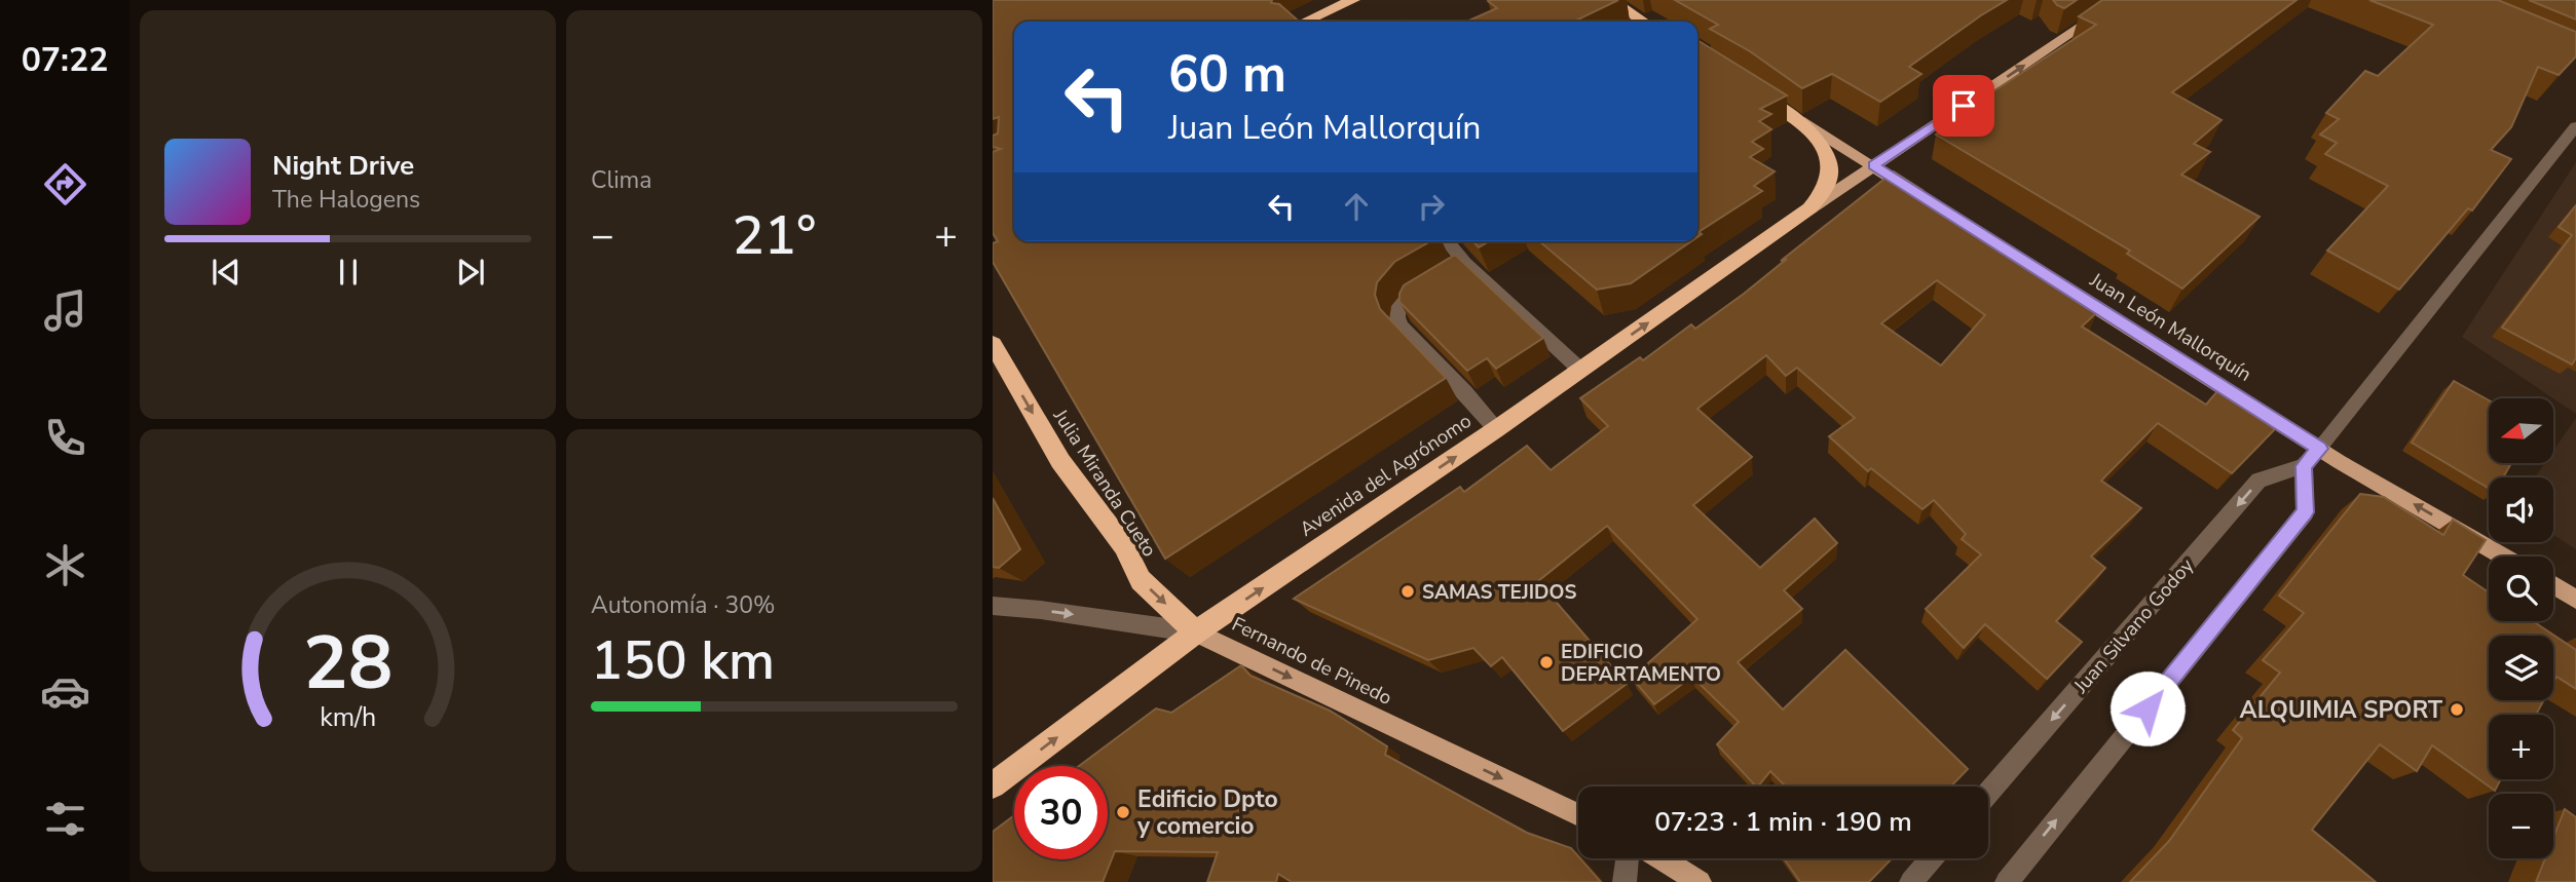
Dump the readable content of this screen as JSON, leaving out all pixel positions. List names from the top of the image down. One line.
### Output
{"streets":{"highway":["Avenida del Agrónomo","Julia Miranda Cueto"],"main road":["Juan León Mallorquín","Fernando de Pinedo"],"street":["Juan Silvano Godoy"]},"crossings":[["Avenida del Agrónomo","Julia Miranda Cueto"],["Avenida del Agrónomo","Fernando de Pinedo"],["Julia Miranda Cueto","Fernando de Pinedo"]],"one_way":["Avenida del Agrónomo","Julia Miranda Cueto","Fernando de Pinedo"],"places":["SAMAS TEJIDOS","EDIFICIO DEPARTAMENTO","ALQUIMIA SPORT","Edificio Dpto y comercio"],"north":"left","page":{"tabs":"07:22","tile":["Clima",["Autonomía · 30%","150 km"]],"turn":["60 m","Juan León Mallorquín"],"song":["Night Drive","The Halogens"],"heat":["−","21°","+"],"map_buttons":["+","−"],"limit":"30","trip":"07:23 · 1 min · 190 m","gauge":["28","km/h"]}}
